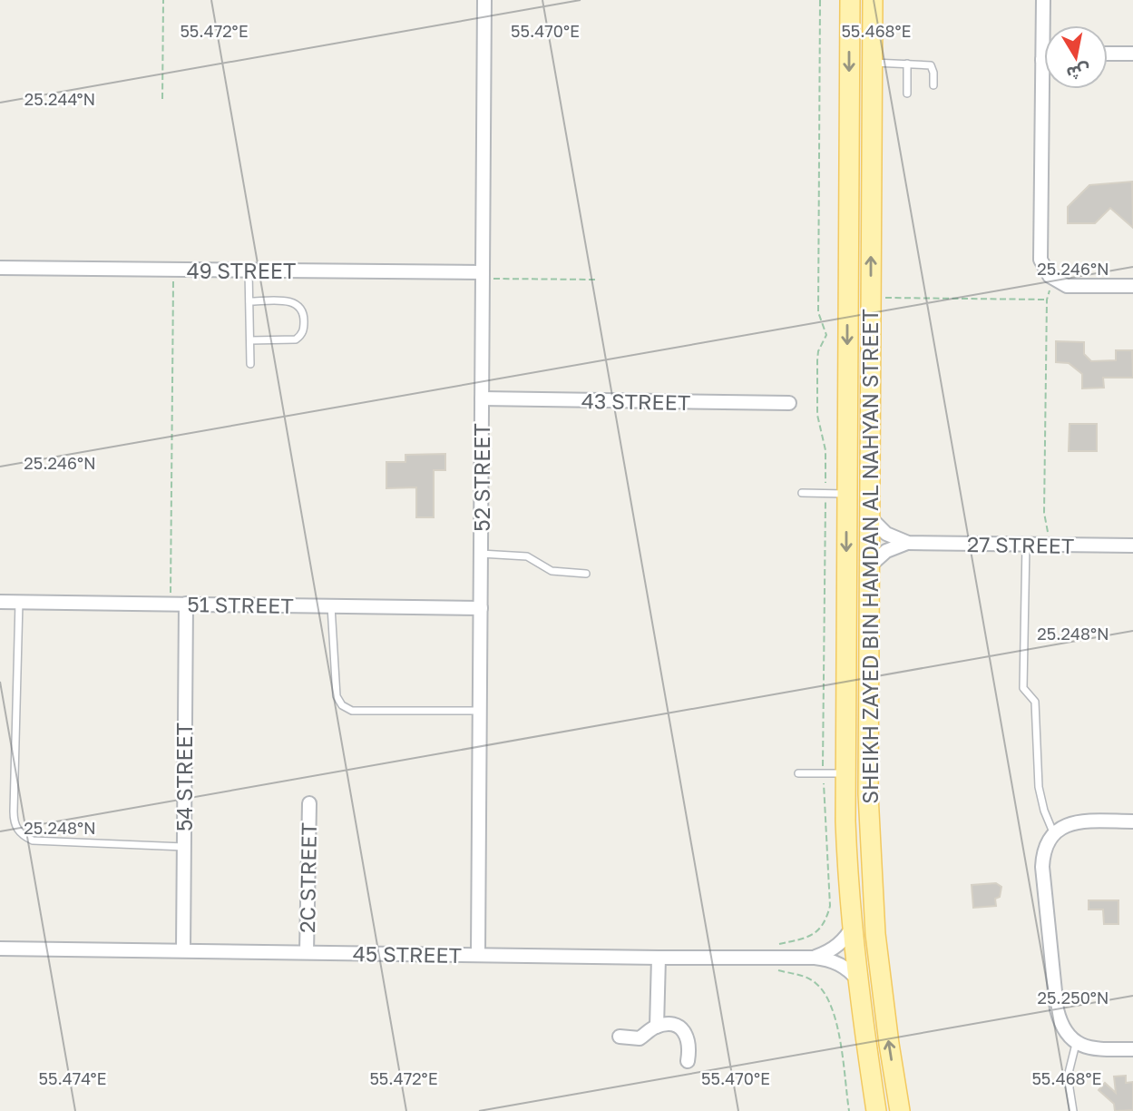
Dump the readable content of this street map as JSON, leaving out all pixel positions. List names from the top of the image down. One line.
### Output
{"streets":{"main road":["SHEIKH ZAYED BIN HAMDAN AL NAHYAN STREET"],"street":["49 STREET","43 STREET","52 STREET","27 STREET","51 STREET","54 STREET","2C STREET","45 STREET"]},"crossings":[["49 STREET","52 STREET"],["43 STREET","52 STREET"],["52 STREET","51 STREET"],["52 STREET","45 STREET"],["27 STREET","SHEIKH ZAYED BIN HAMDAN AL NAHYAN STREET"],["SHEIKH ZAYED BIN HAMDAN AL NAHYAN STREET","45 STREET"],["51 STREET","54 STREET"],["54 STREET","45 STREET"],["2C STREET","45 STREET"]],"north":"bottom","coordinates":["55.472°E","55.470°E","55.468°E","25.244°N","25.246°N","25.248°N","25.250°N","55.474°E"]}
